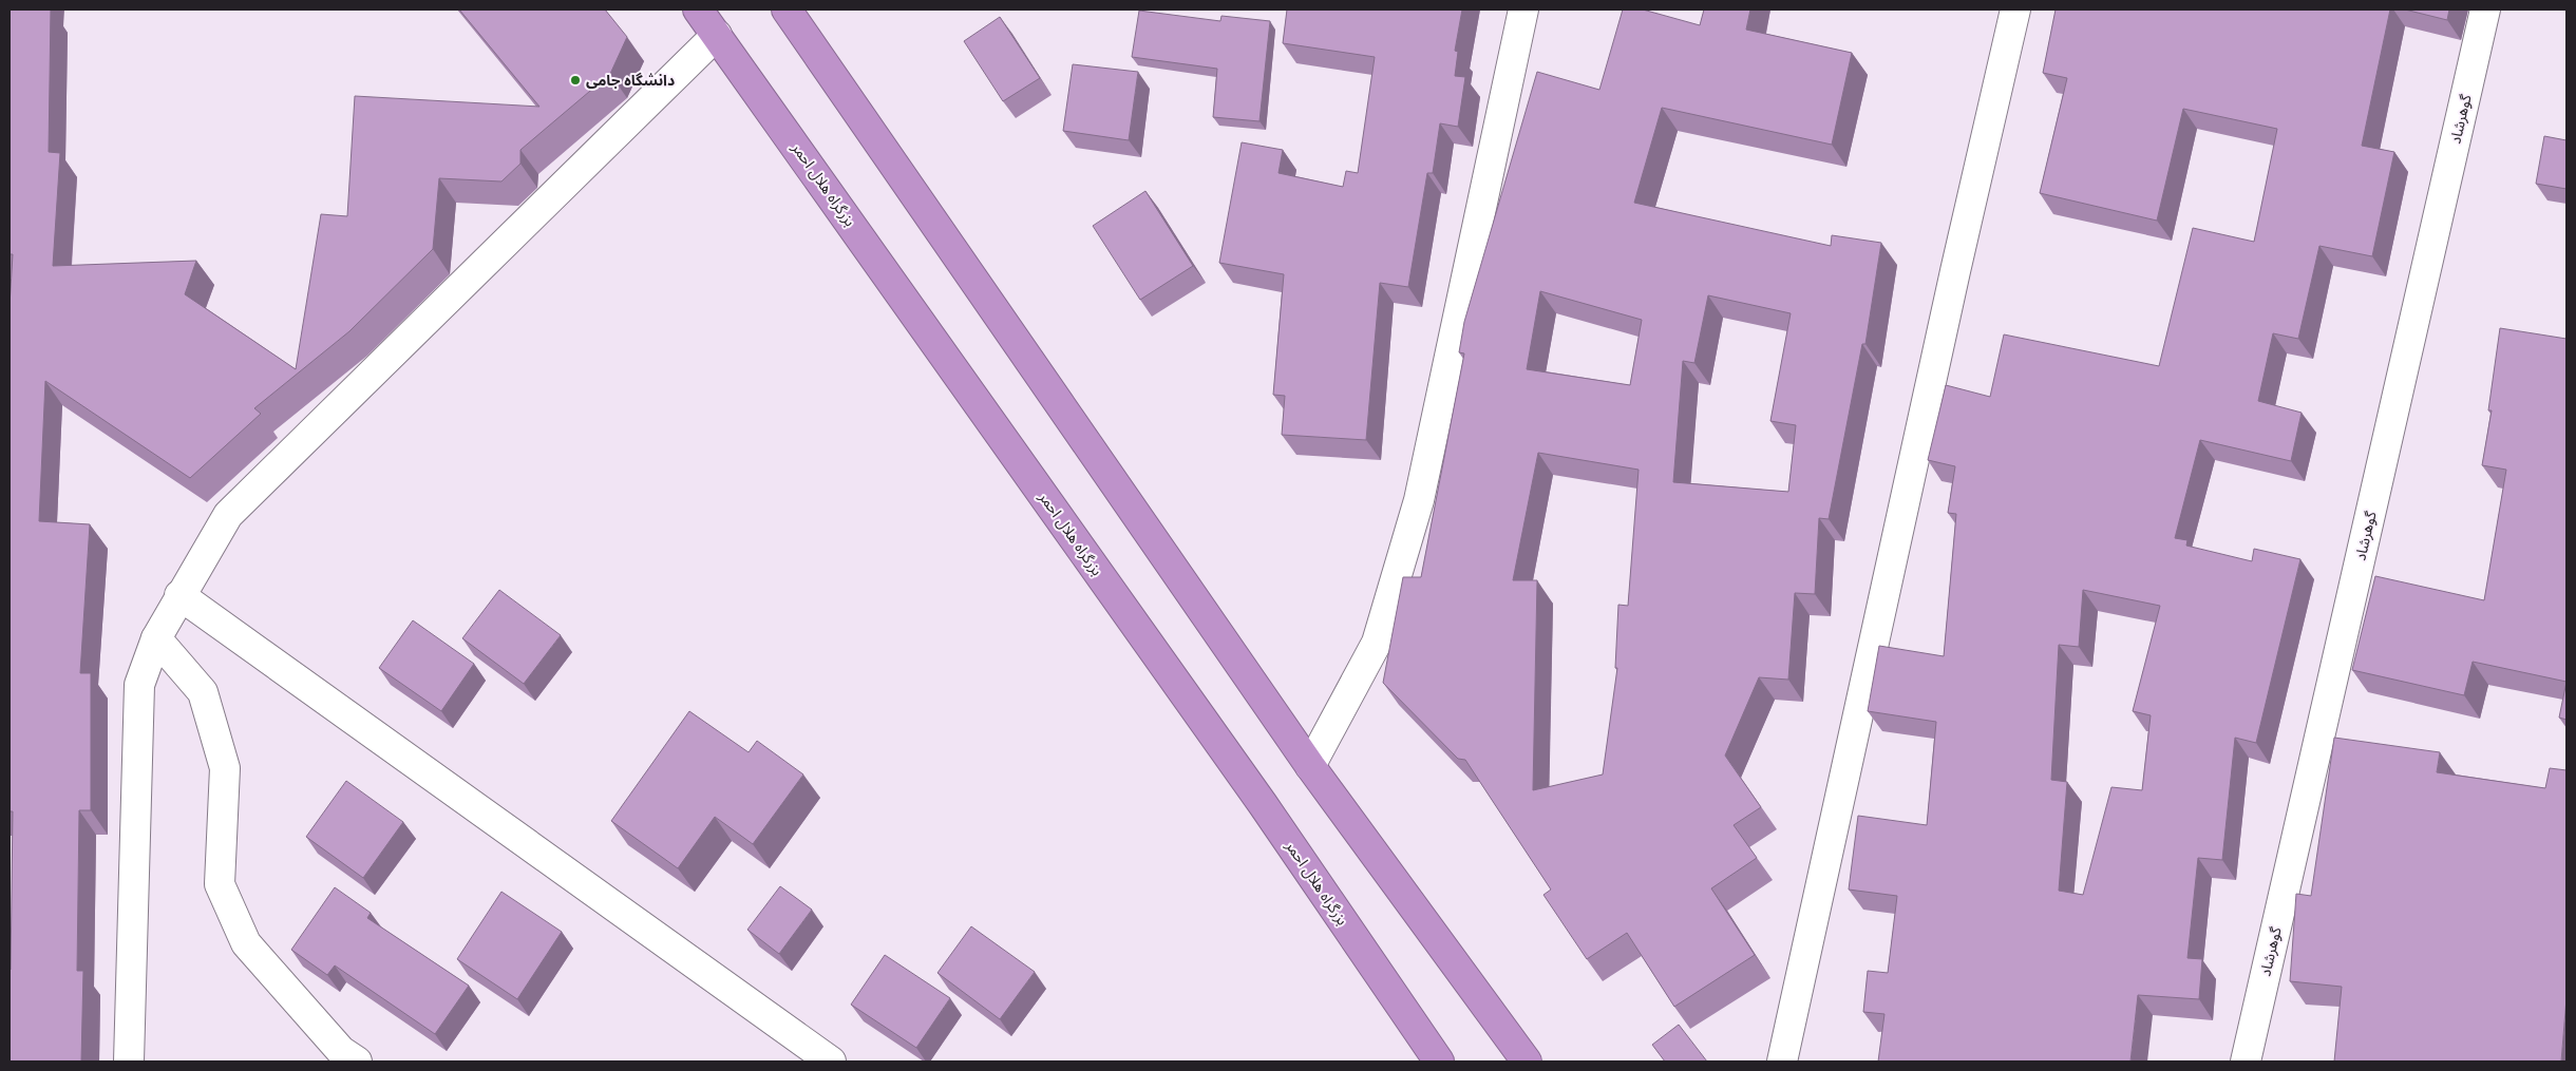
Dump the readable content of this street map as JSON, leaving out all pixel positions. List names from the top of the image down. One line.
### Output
{"streets":{"highway":["بزرگراه هلال احمر"],"street":["گوهرشاد"]},"places":["دانشگاه جامی"]}
